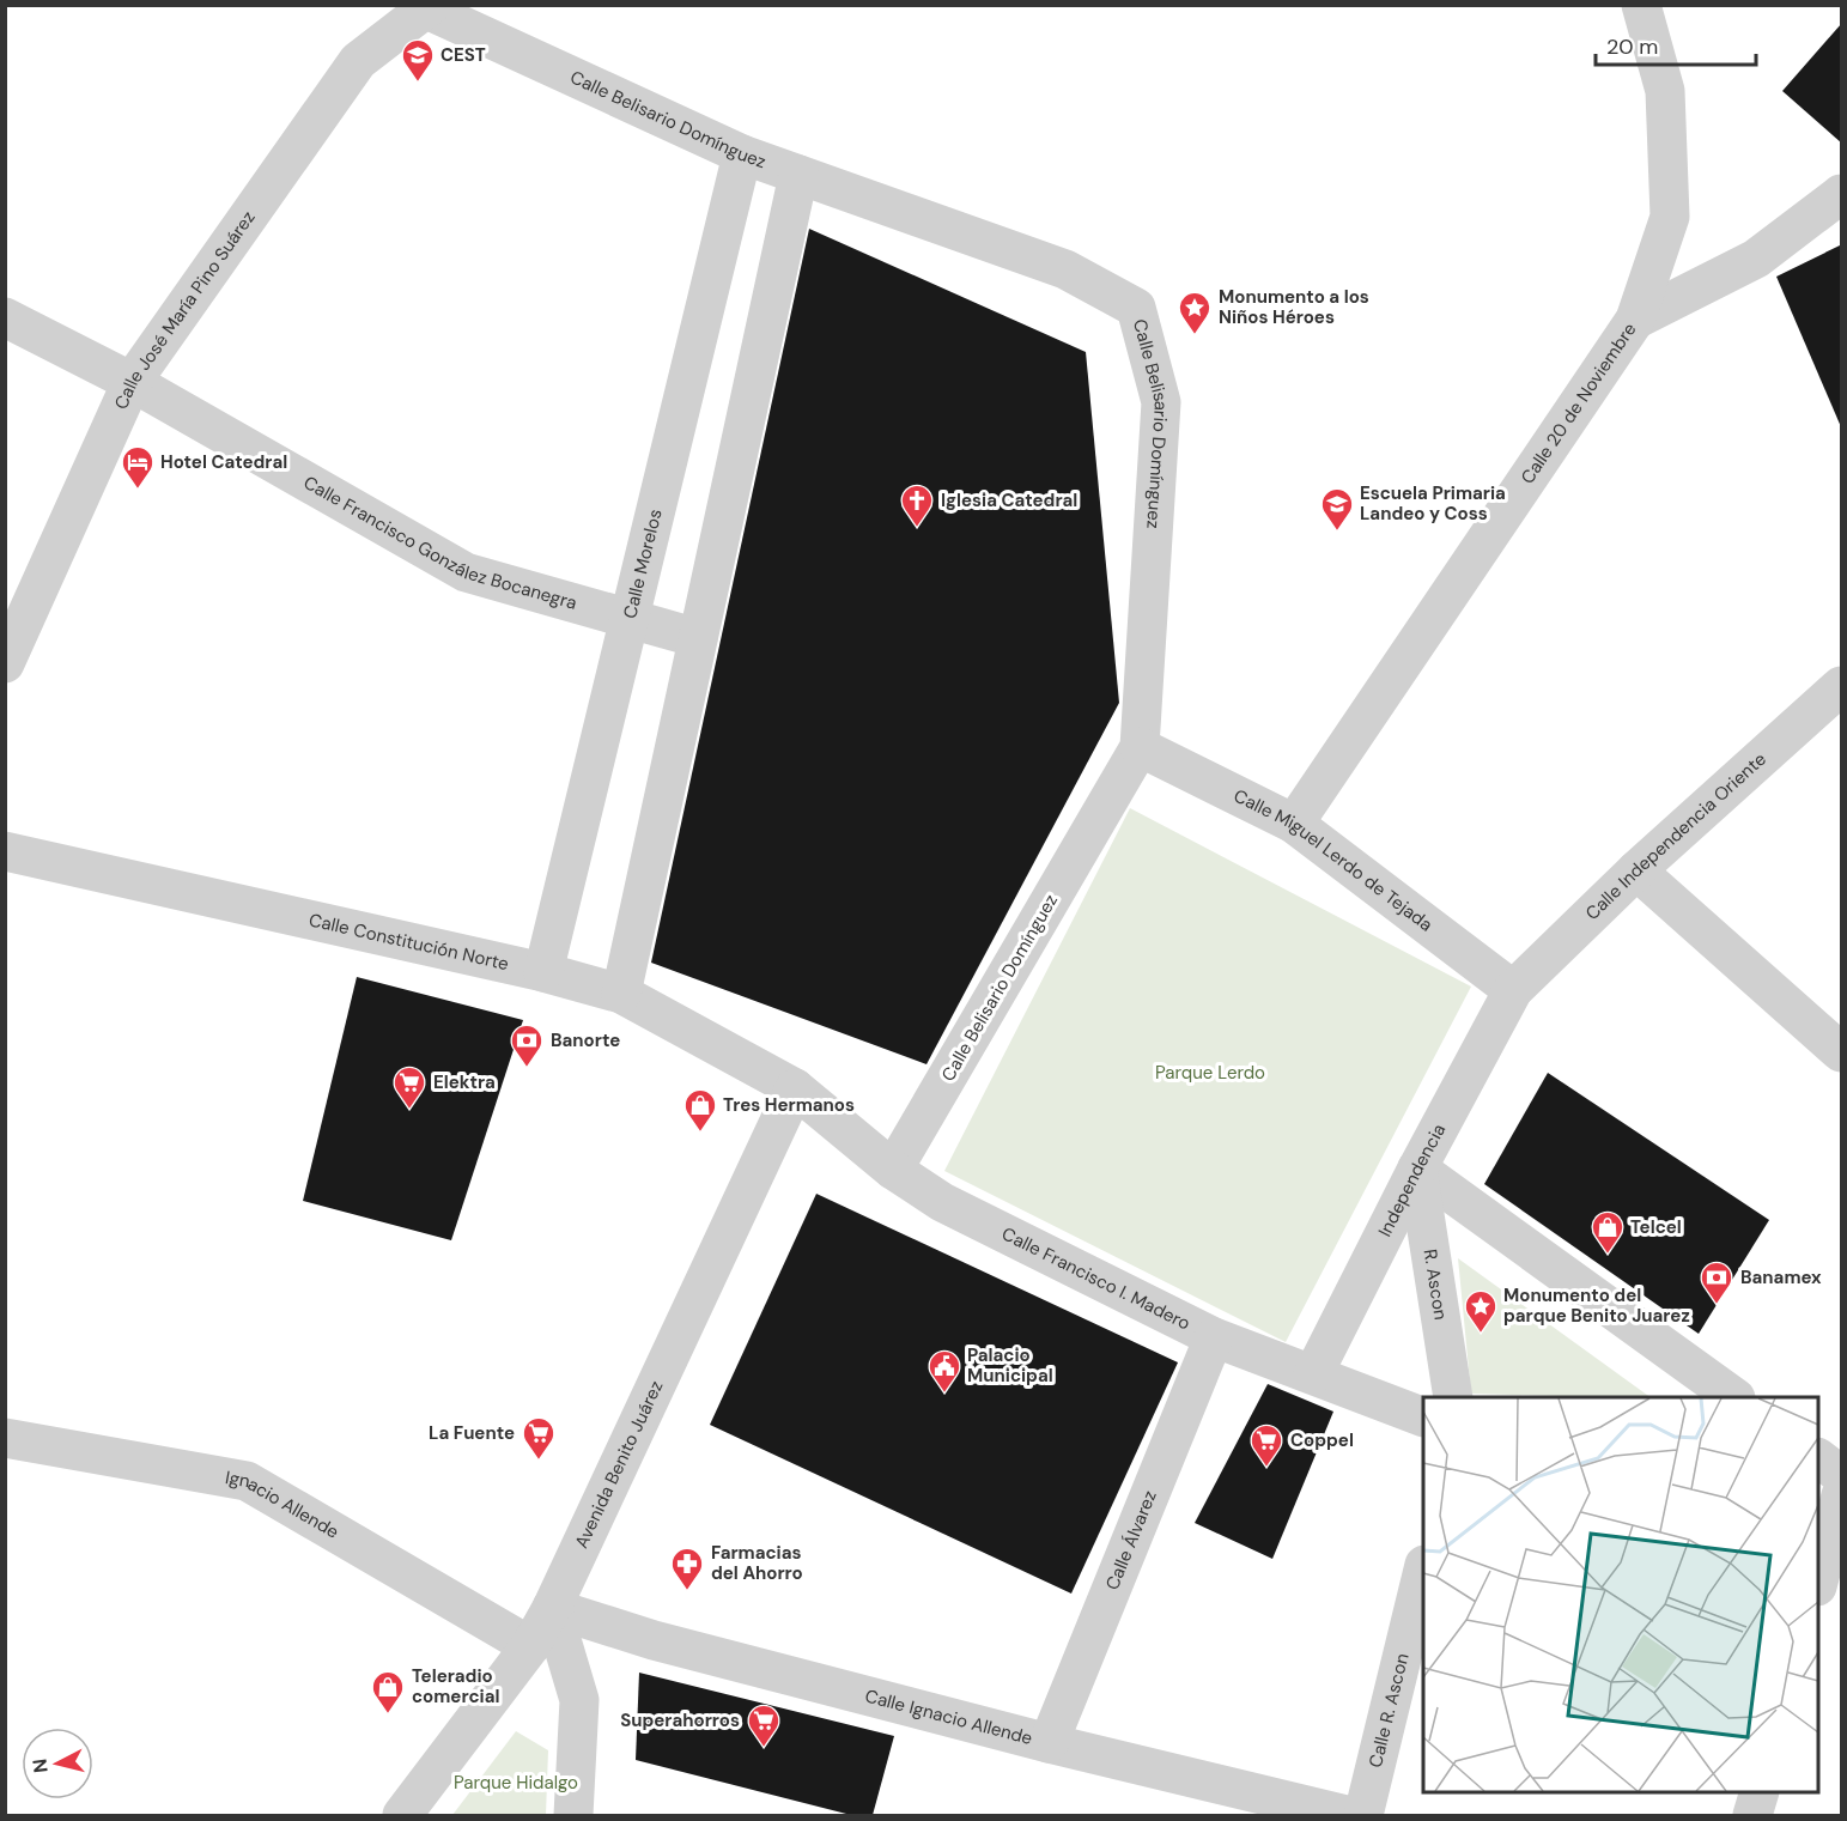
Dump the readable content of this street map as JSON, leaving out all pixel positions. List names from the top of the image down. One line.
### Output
{"streets":{"street":["Calle Belisario Domínguez","Calle José María Pino Suárez","Calle 20 de Noviembre","Calle Francisco González Bocanegra","Calle Morelos","Calle Independencia Oriente","Calle Miguel Lerdo de Tejada","Calle Constitución Norte","Independencia","Calle Francisco I. Madero","R. Ascon","Avenida Benito Juárez","Ignacio Allende","Calle Álvarez","Calle R. Ascon","Calle Ignacio Allende"]},"crossings":[["Calle Belisario Domínguez","Calle José María Pino Suárez"],["Calle Belisario Domínguez","Calle Morelos"],["Calle Belisario Domínguez","Calle Miguel Lerdo de Tejada"],["Calle Belisario Domínguez","Calle Francisco I. Madero"],["Calle José María Pino Suárez","Calle Francisco González Bocanegra"],["Calle 20 de Noviembre","Calle Miguel Lerdo de Tejada"],["Calle Francisco González Bocanegra","Calle Morelos"],["Calle Morelos","Calle Constitución Norte"],["Calle Independencia Oriente","Calle Miguel Lerdo de Tejada"],["Calle Independencia Oriente","Independencia"],["Calle Miguel Lerdo de Tejada","Independencia"],["Calle Constitución Norte","Calle Francisco I. Madero"],["Calle Constitución Norte","Avenida Benito Juárez"],["Independencia","Calle Francisco I. Madero"],["Independencia","R. Ascon"],["Calle Francisco I. Madero","Avenida Benito Juárez"],["Calle Francisco I. Madero","Calle Álvarez"],["Avenida Benito Juárez","Ignacio Allende"],["Avenida Benito Juárez","Calle Ignacio Allende"],["Calle Álvarez","Calle Ignacio Allende"]],"parks":["Parque Lerdo","Parque Hidalgo"],"places":{"school or university":["CEST","Escuela Primaria Landeo y Coss"],"place":["Monumento a los Niños Héroes","Monumento del parque Benito Juarez"],"hotel":["Hotel Catedral"],"church":["Iglesia Catedral"],"bank":["Banorte","Banamex"],"supermarket":["Elektra","La Fuente","Coppel","Superahorros"],"shop":["Tres Hermanos","Telcel","Teleradio comercial"],"public building":["Palacio Municipal"],"pharmacy":["Farmacias del Ahorro"]},"scale_bar":"20 m","north":"left"}
